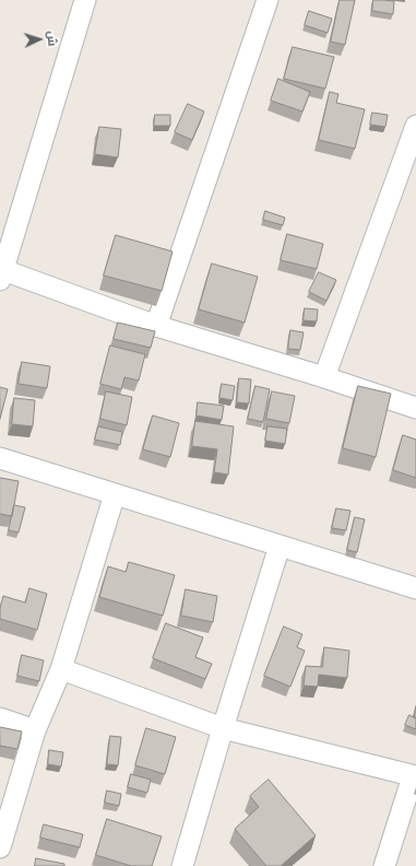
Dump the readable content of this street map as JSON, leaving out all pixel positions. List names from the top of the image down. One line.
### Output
{"north":"right"}
